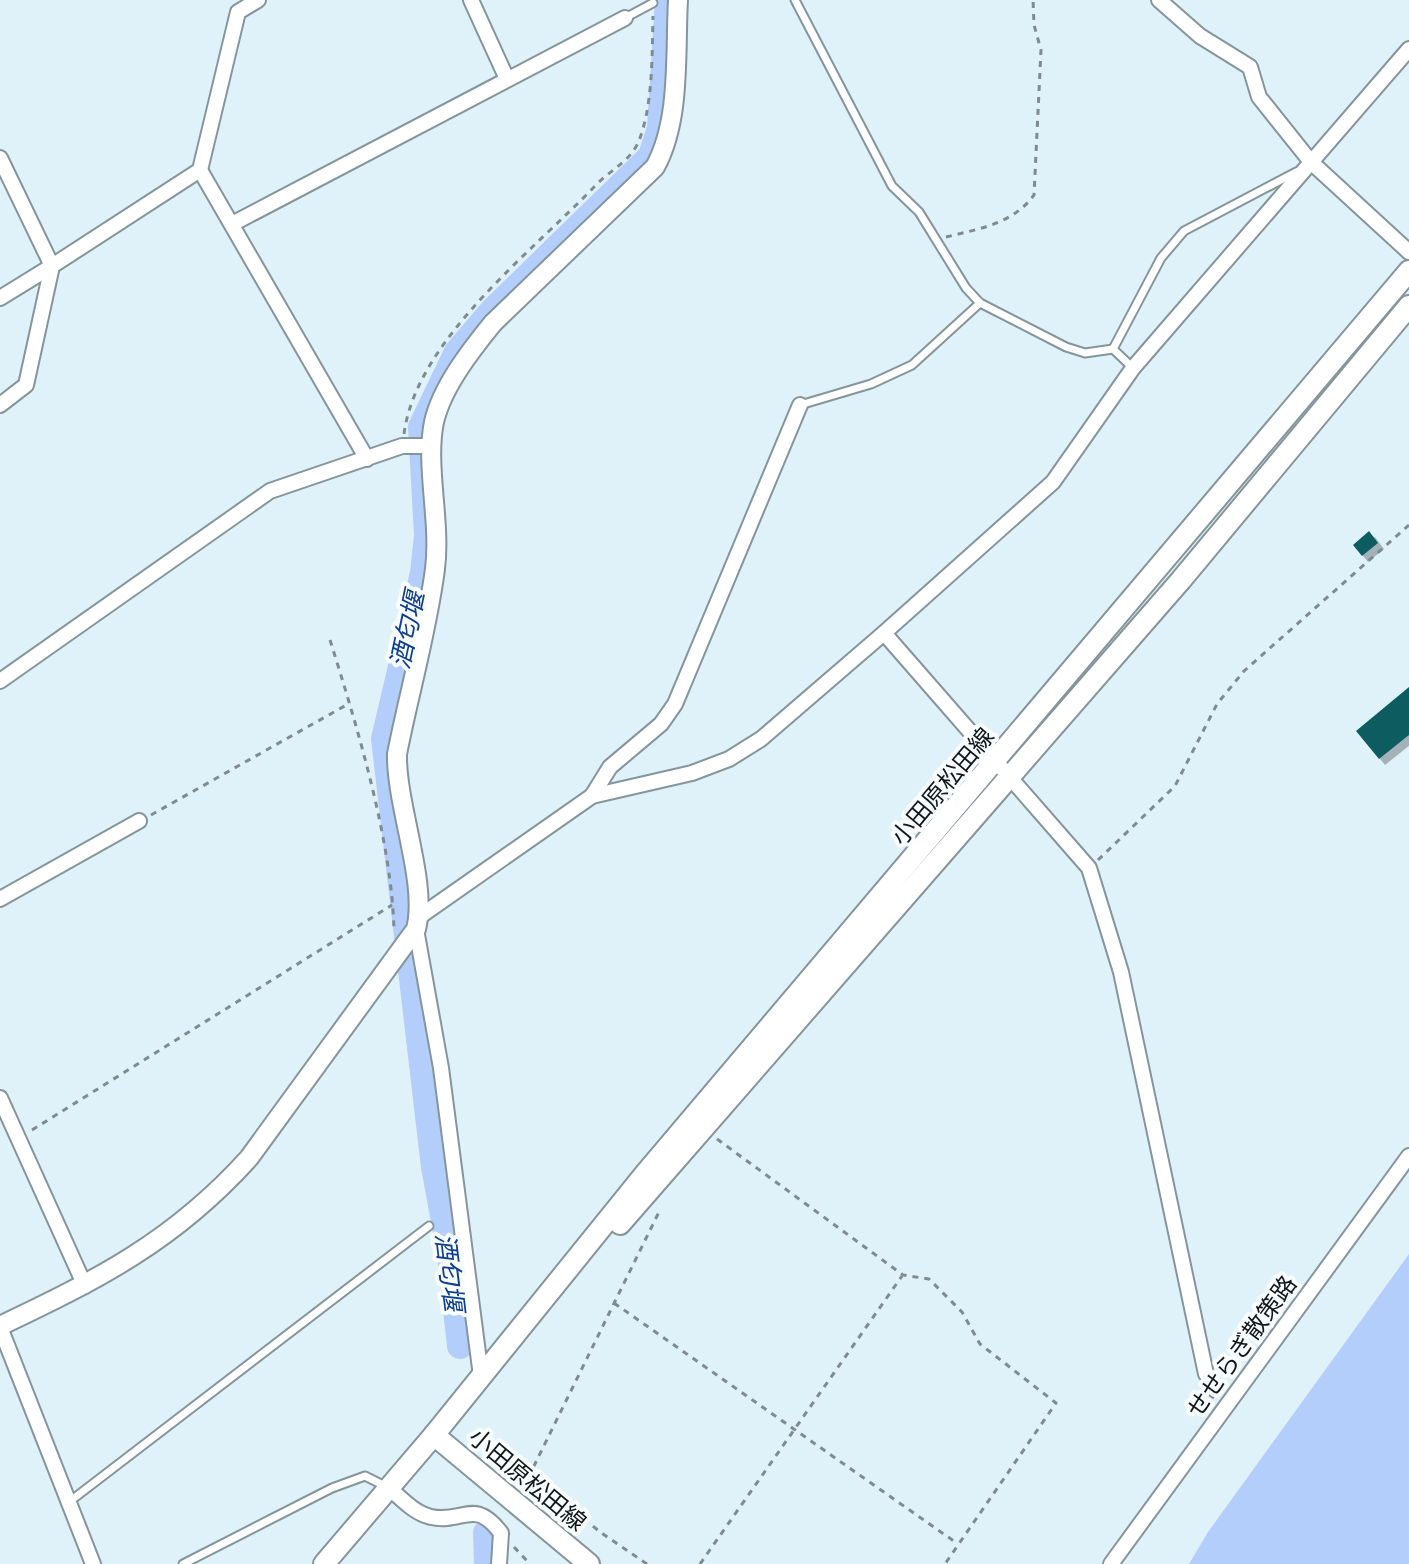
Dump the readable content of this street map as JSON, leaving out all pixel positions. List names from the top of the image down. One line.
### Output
{"streets":{"main road":["小田原松田線"],"street":["せせらぎ散策路"]},"water":["酒匂堰"]}
